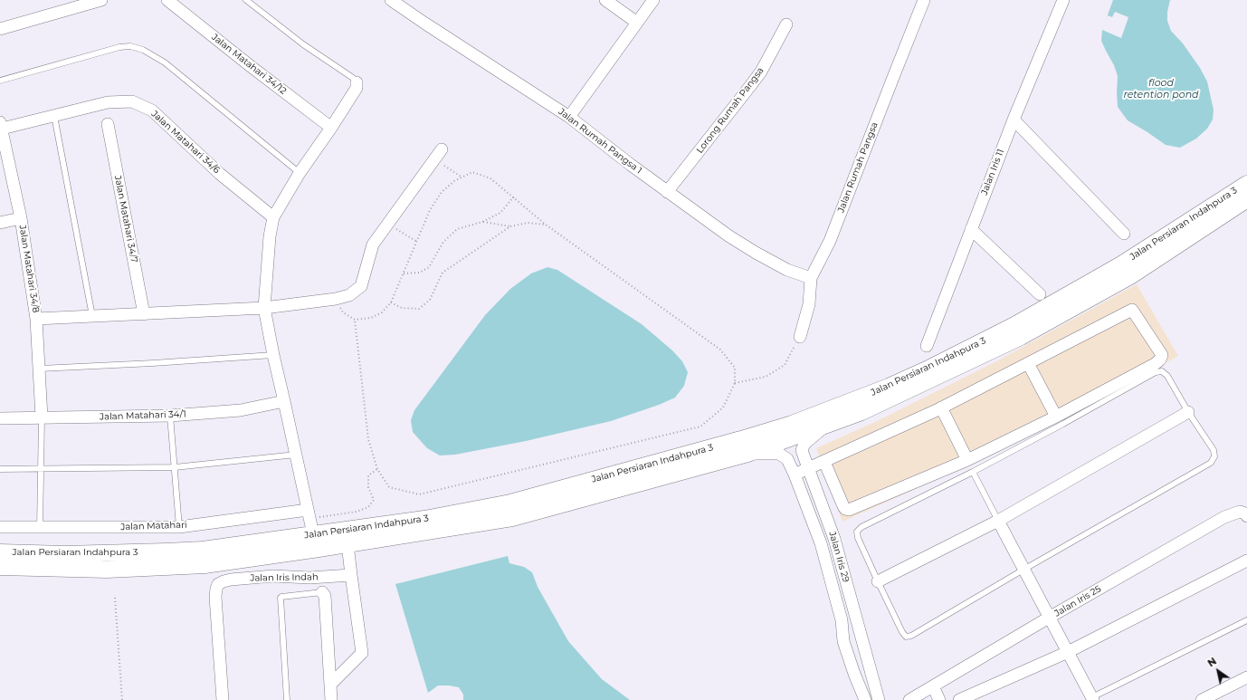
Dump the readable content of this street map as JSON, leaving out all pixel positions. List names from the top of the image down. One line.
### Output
{"streets":{"main road":["Jalan Persiaran Indahpura 3"],"street":["Jalan Matahari 34/12","Lorong Rumah Pangsa","Jalan Rumah Pangsa 1","Jalan Matahari 34/6","Jalan Rumah Pangsa","Jalan Iris 11","Jalan Matahari 34/7","Jalan Matahari 34/8","Jalan Matahari 34/1","Jalan Matahari","Jalan Iris 29","Jalan Iris Indah","Jalan Iris 25"]},"crossings":[["Lorong Rumah Pangsa","Jalan Rumah Pangsa 1"],["Jalan Rumah Pangsa 1","Jalan Rumah Pangsa"],["Jalan Matahari 34/6","Jalan Matahari 34/8"],["Jalan Persiaran Indahpura 3","Jalan Matahari"],["Jalan Persiaran Indahpura 3","Jalan Iris 29"],["Jalan Matahari 34/8","Jalan Matahari 34/1"]],"water":["flood retention pond"],"north":"top left"}
